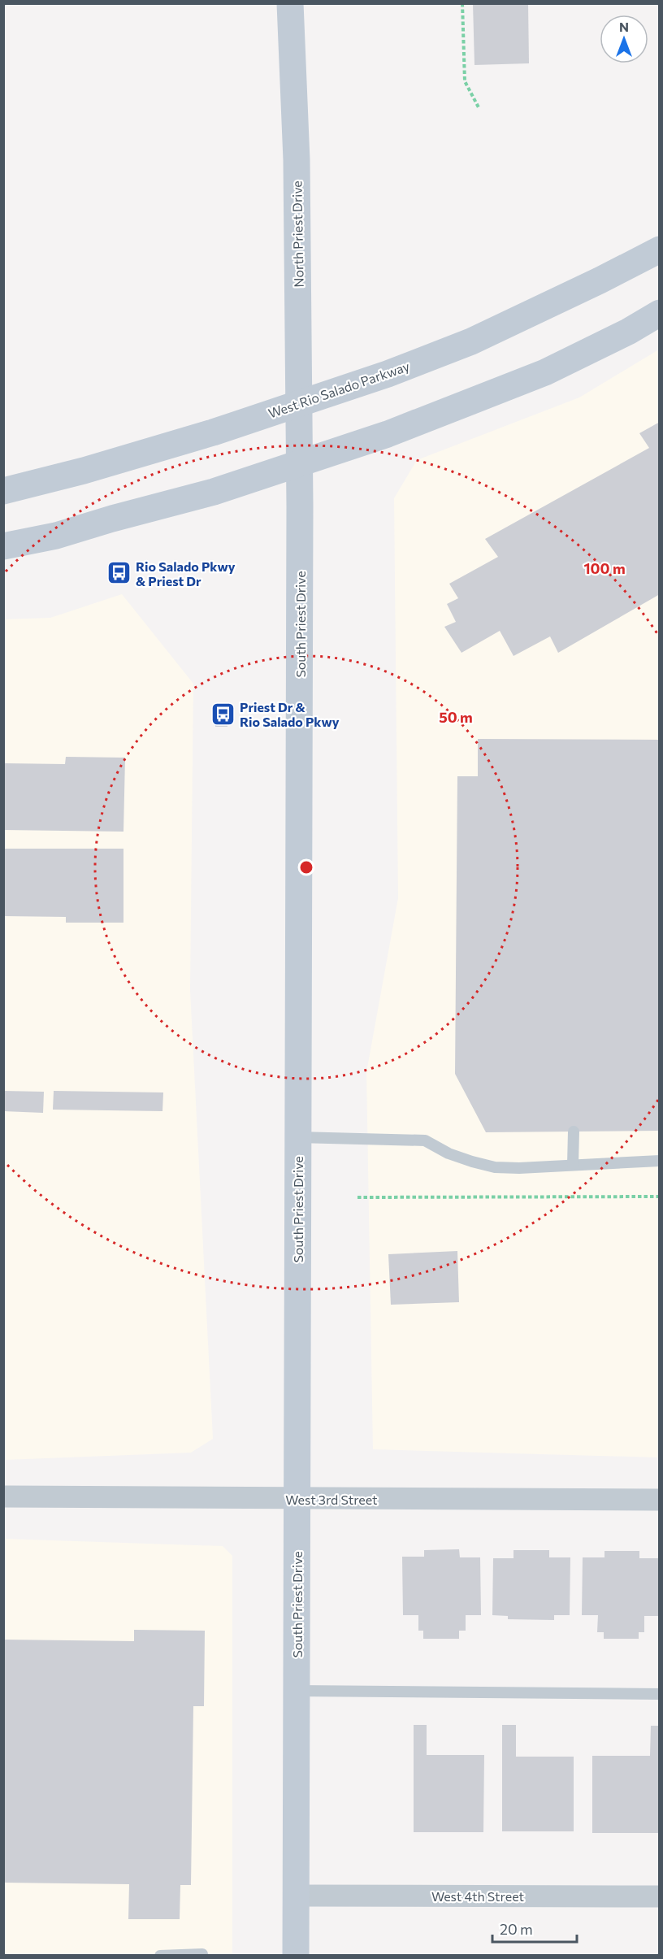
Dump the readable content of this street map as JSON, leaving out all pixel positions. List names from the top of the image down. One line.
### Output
{"streets":{"main road":["North Priest Drive","West Rio Salado Parkway","South Priest Drive"],"street":["West 3rd Street","West 4th Street"]},"crossings":[["North Priest Drive","West Rio Salado Parkway"],["North Priest Drive","South Priest Drive"],["South Priest Drive","West 3rd Street"],["South Priest Drive","West 4th Street"]],"places":{"bus stop":["Rio Salado Pkwy & Priest Dr","Priest Dr & Rio Salado Pkwy"]},"scale_bar":"20 m","north":"top","rings":["100 m","50 m"]}
